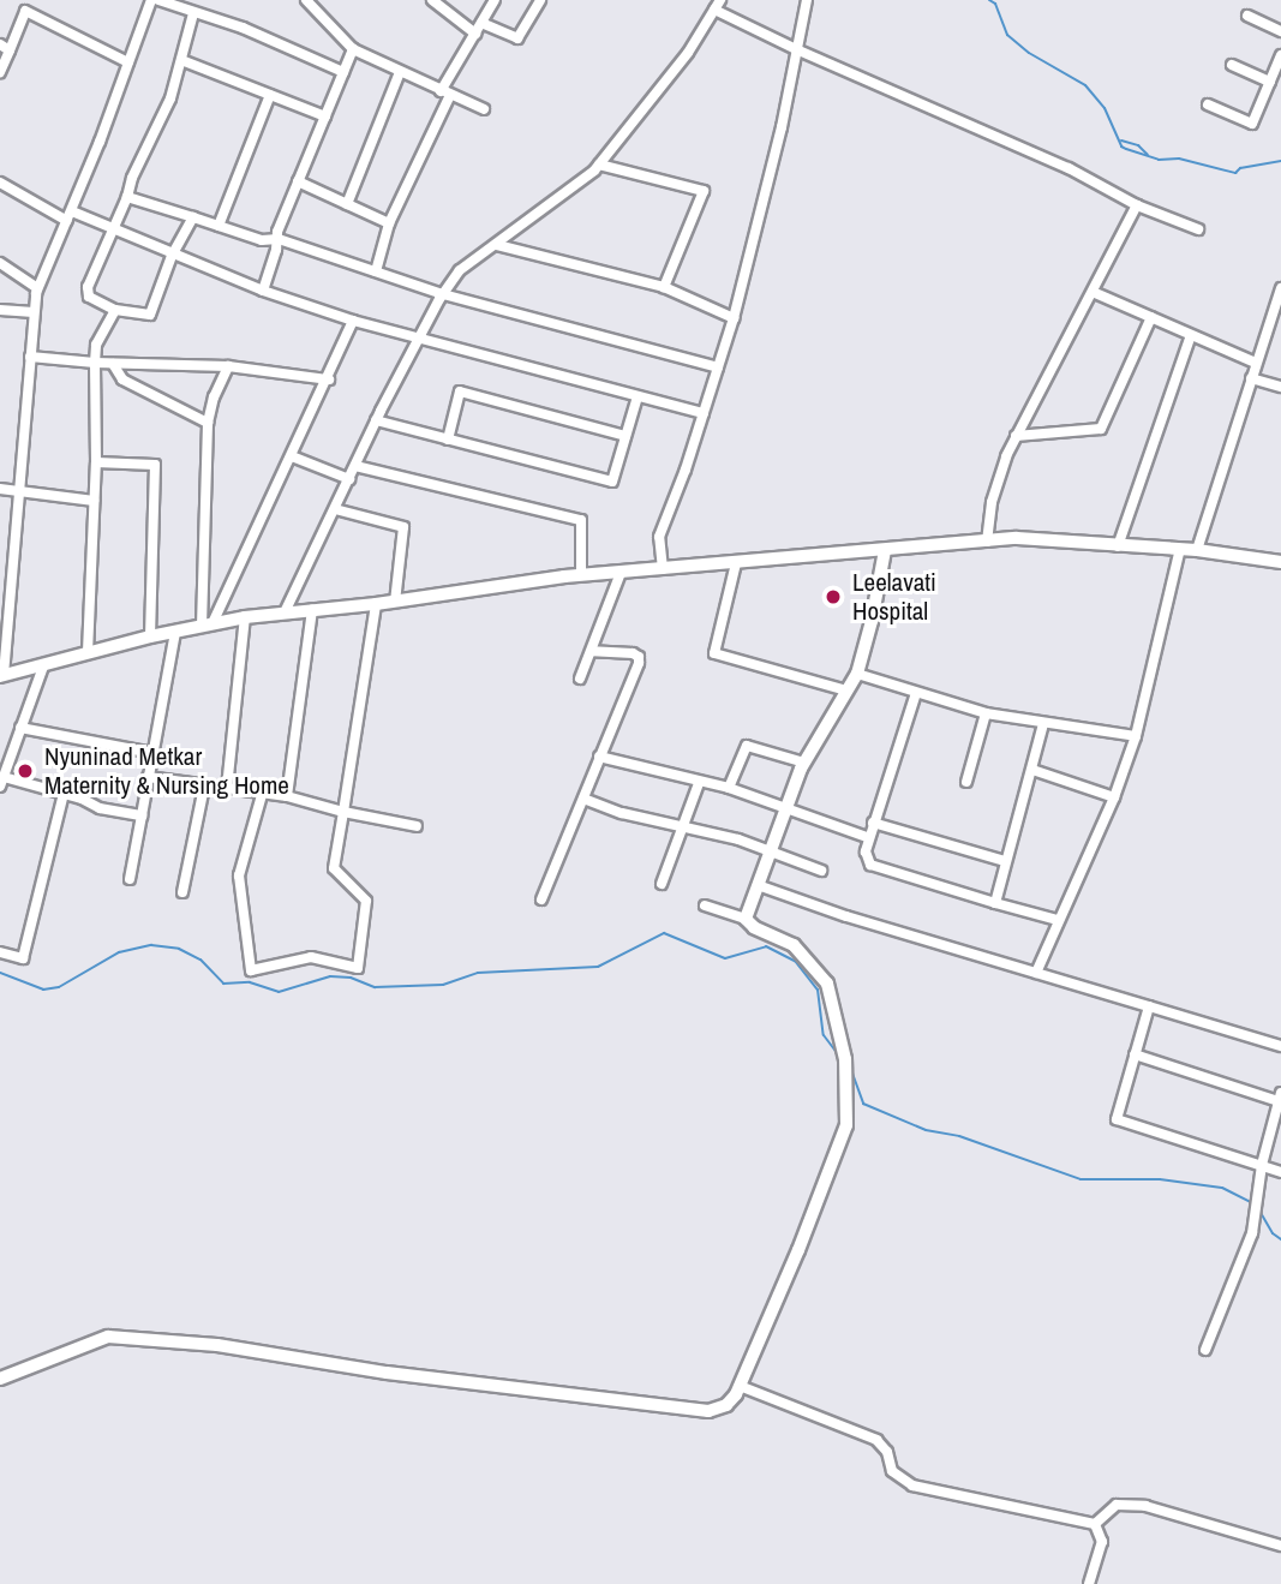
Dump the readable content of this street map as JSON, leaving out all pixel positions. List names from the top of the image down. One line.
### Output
{"places":["Leelavati Hospital","Nyuninad Metkar Maternity & Nursing Home"]}
